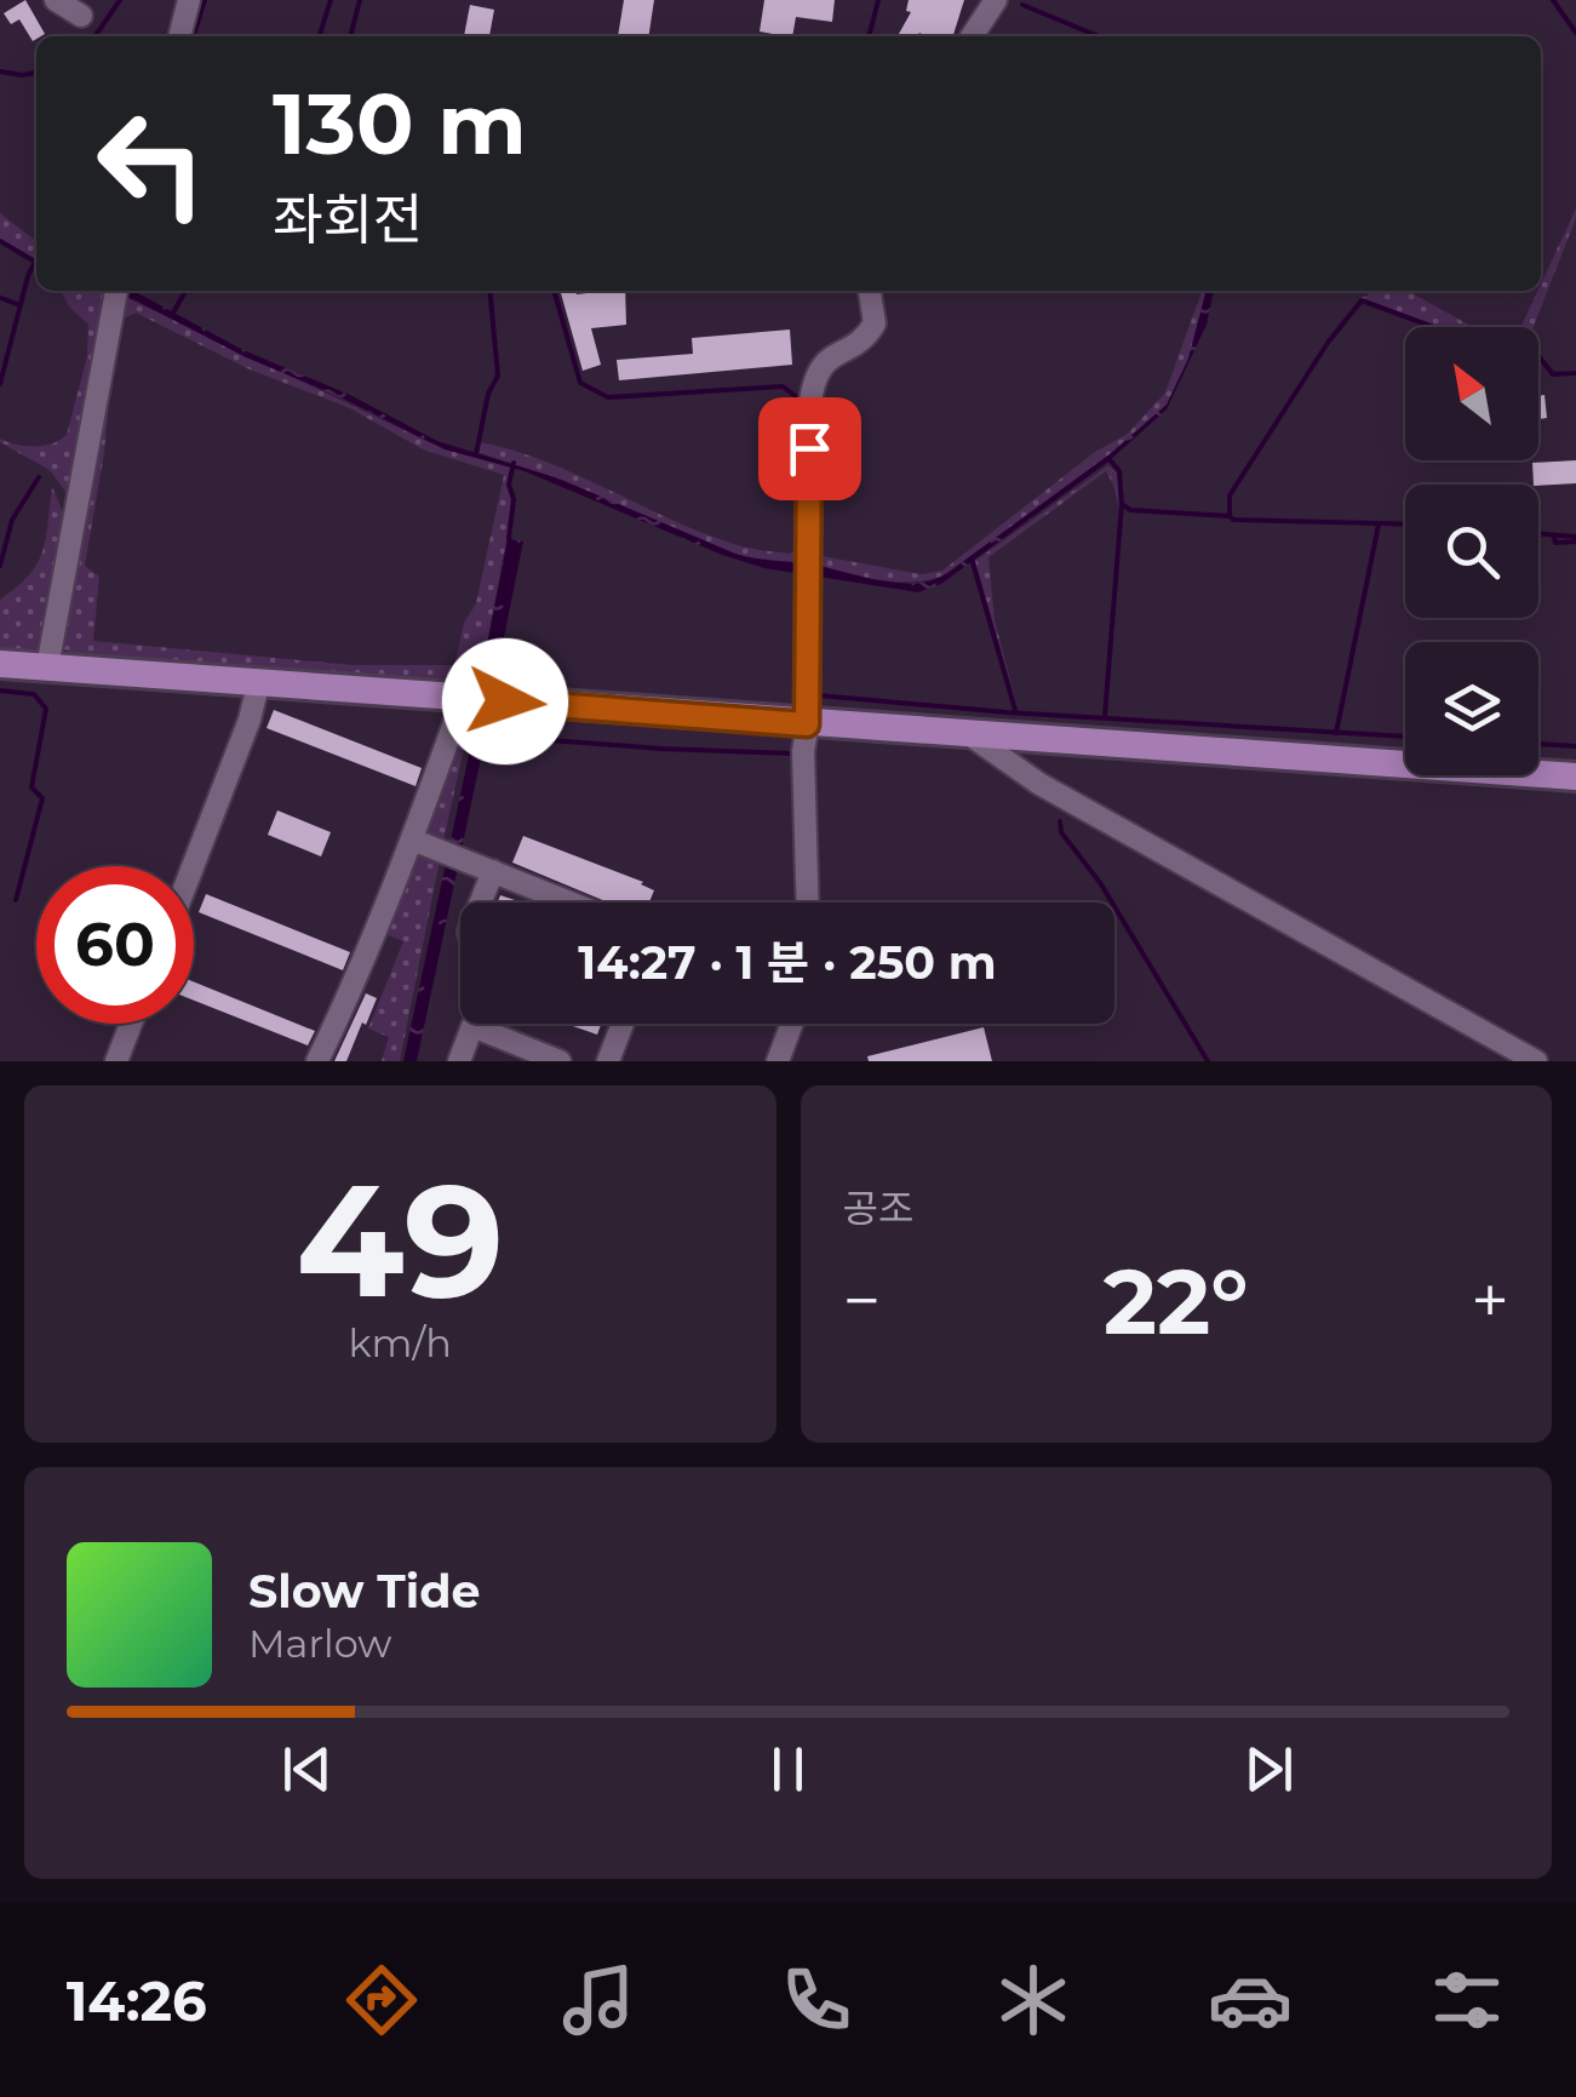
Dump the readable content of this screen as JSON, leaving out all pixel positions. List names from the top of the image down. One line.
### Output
{"north":"top left","page":{"turn":["130 m","좌회전"],"limit":"60","trip":"14:27 · 1 분 · 250 m","tile":[["49","km/h"],"공조"],"heat":["−","22°","+"],"song":["Slow Tide","Marlow"],"tabs":"14:26"}}
